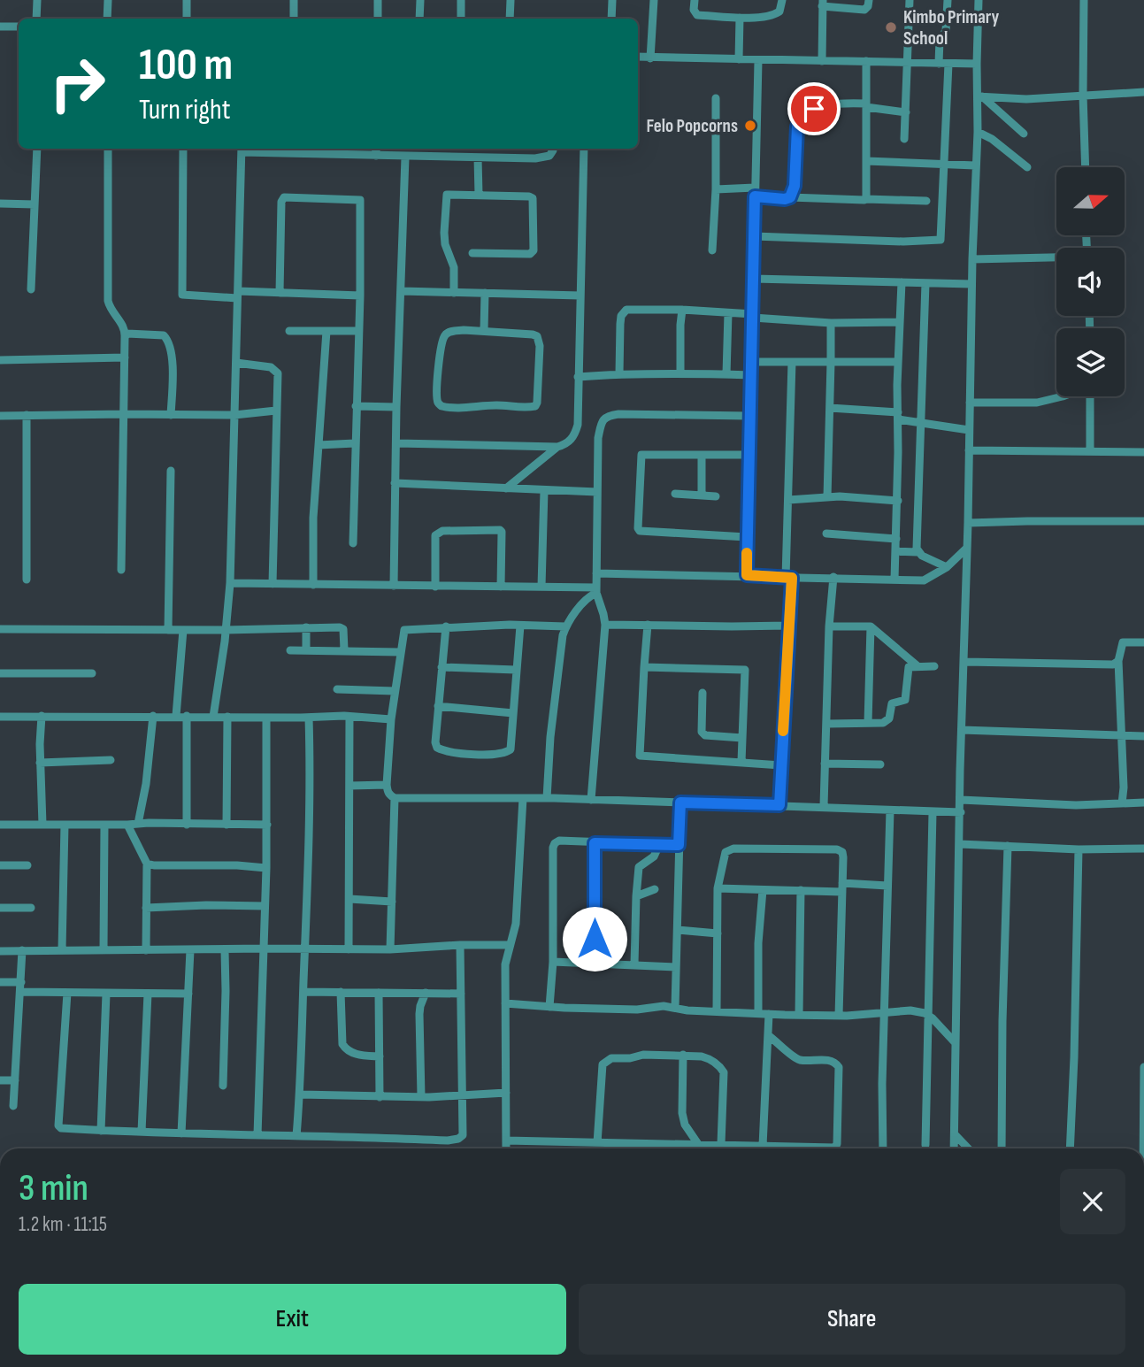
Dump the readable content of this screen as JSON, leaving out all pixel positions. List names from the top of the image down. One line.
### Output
{"places":["Kimbo Primary School","Felo Popcorns"],"north":"right","page":{"turn":["100 m","Turn right"],"heading":["3 min","1.2 km · 11:15"],"buttons":["Exit","Share"]}}
